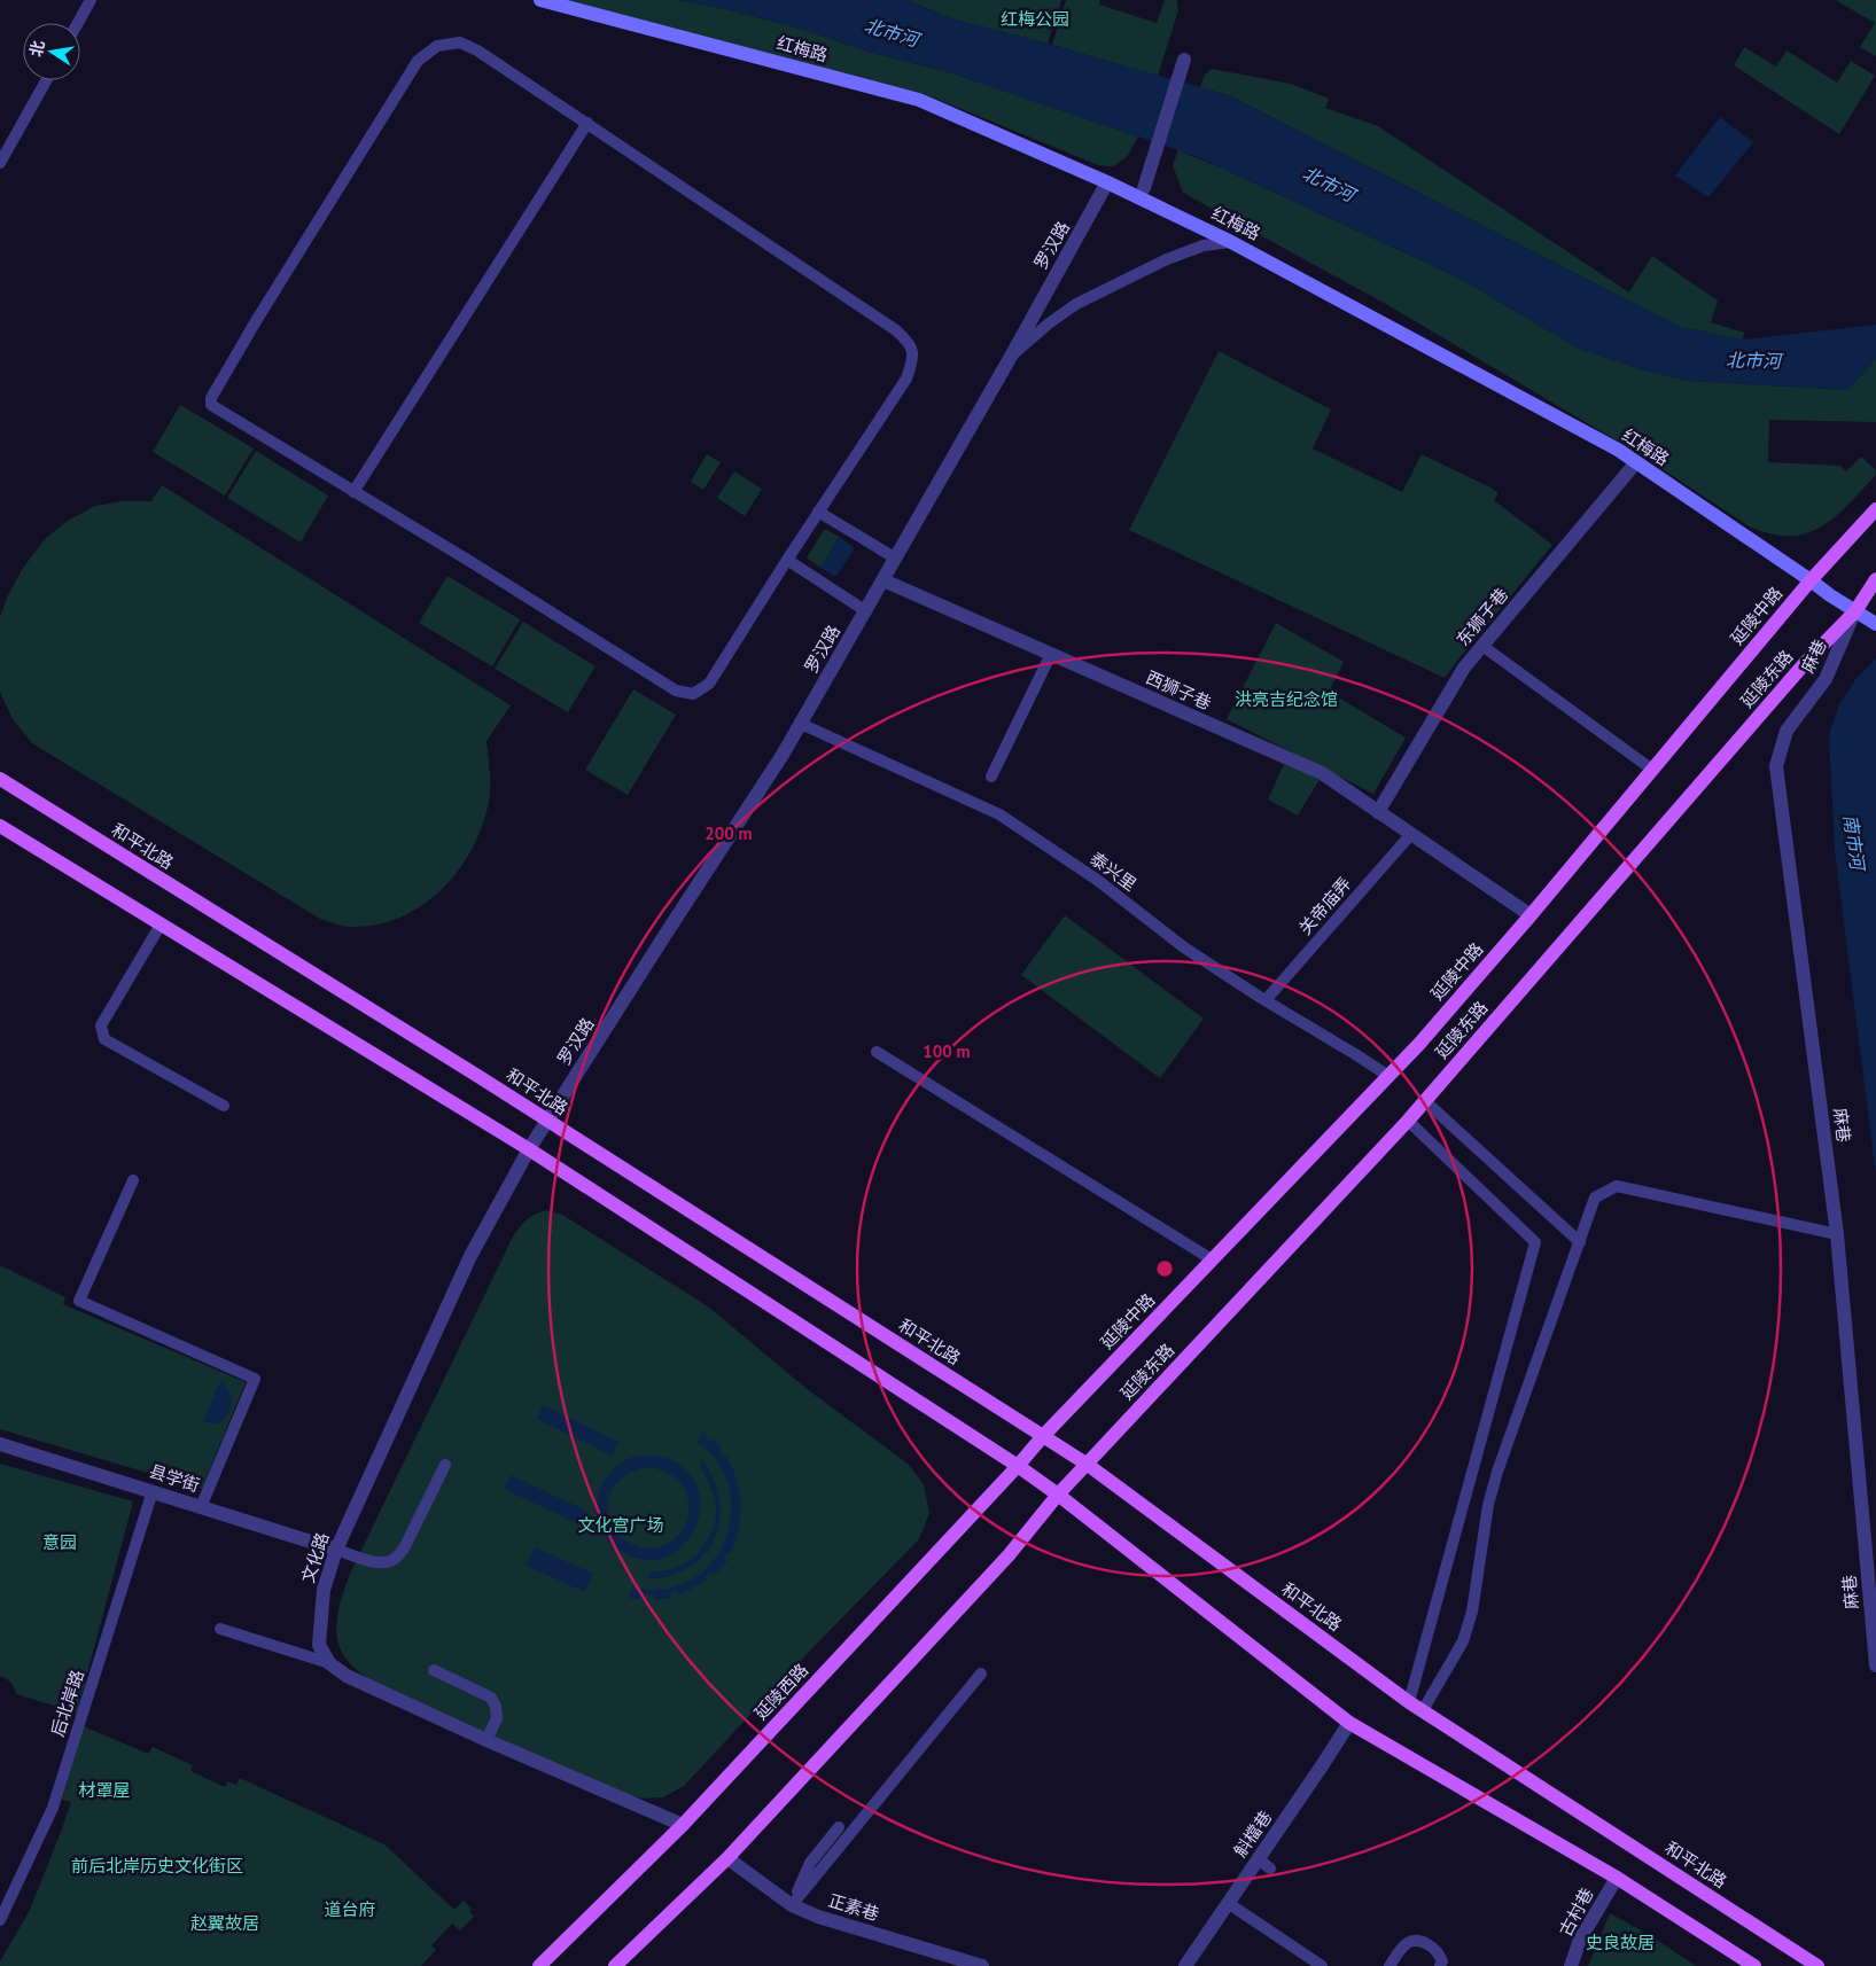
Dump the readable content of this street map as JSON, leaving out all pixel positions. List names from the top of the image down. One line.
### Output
{"streets":{"main road":["延陵中路","延陵东路","和平北路","延陵西路"],"street":["红梅路","罗汉路","东狮子巷","麻巷","西狮子巷","县学街","文化路","斛檔巷","正素巷","古村巷"],"lane":["泰兴里","关帝庙弄","后北岸路"]},"crossings":[["红梅路","罗汉路"],["红梅路","延陵中路"],["红梅路","东狮子巷"],["红梅路","麻巷"],["红梅路","延陵东路"],["罗汉路","西狮子巷"],["罗汉路","和平北路"],["罗汉路","泰兴里"],["罗汉路","文化路"],["延陵中路","西狮子巷"],["延陵中路","和平北路"],["延陵中路","泰兴里"],["延陵中路","延陵西路"],["东狮子巷","西狮子巷"],["麻巷","延陵东路"],["延陵东路","和平北路"],["西狮子巷","关帝庙弄"],["和平北路","文化路"],["和平北路","延陵西路"],["泰兴里","关帝庙弄"],["县学街","文化路"],["县学街","后北岸路"]],"water":["北市河","南市河"],"parks":["红梅公园","洪亮吉纪念馆","文化宫广场","意园","材罩屋","前后北岸历史文化街区","道台府","赵翼故居","史良故居"],"north":"left","rings":["200 m","100 m"]}
